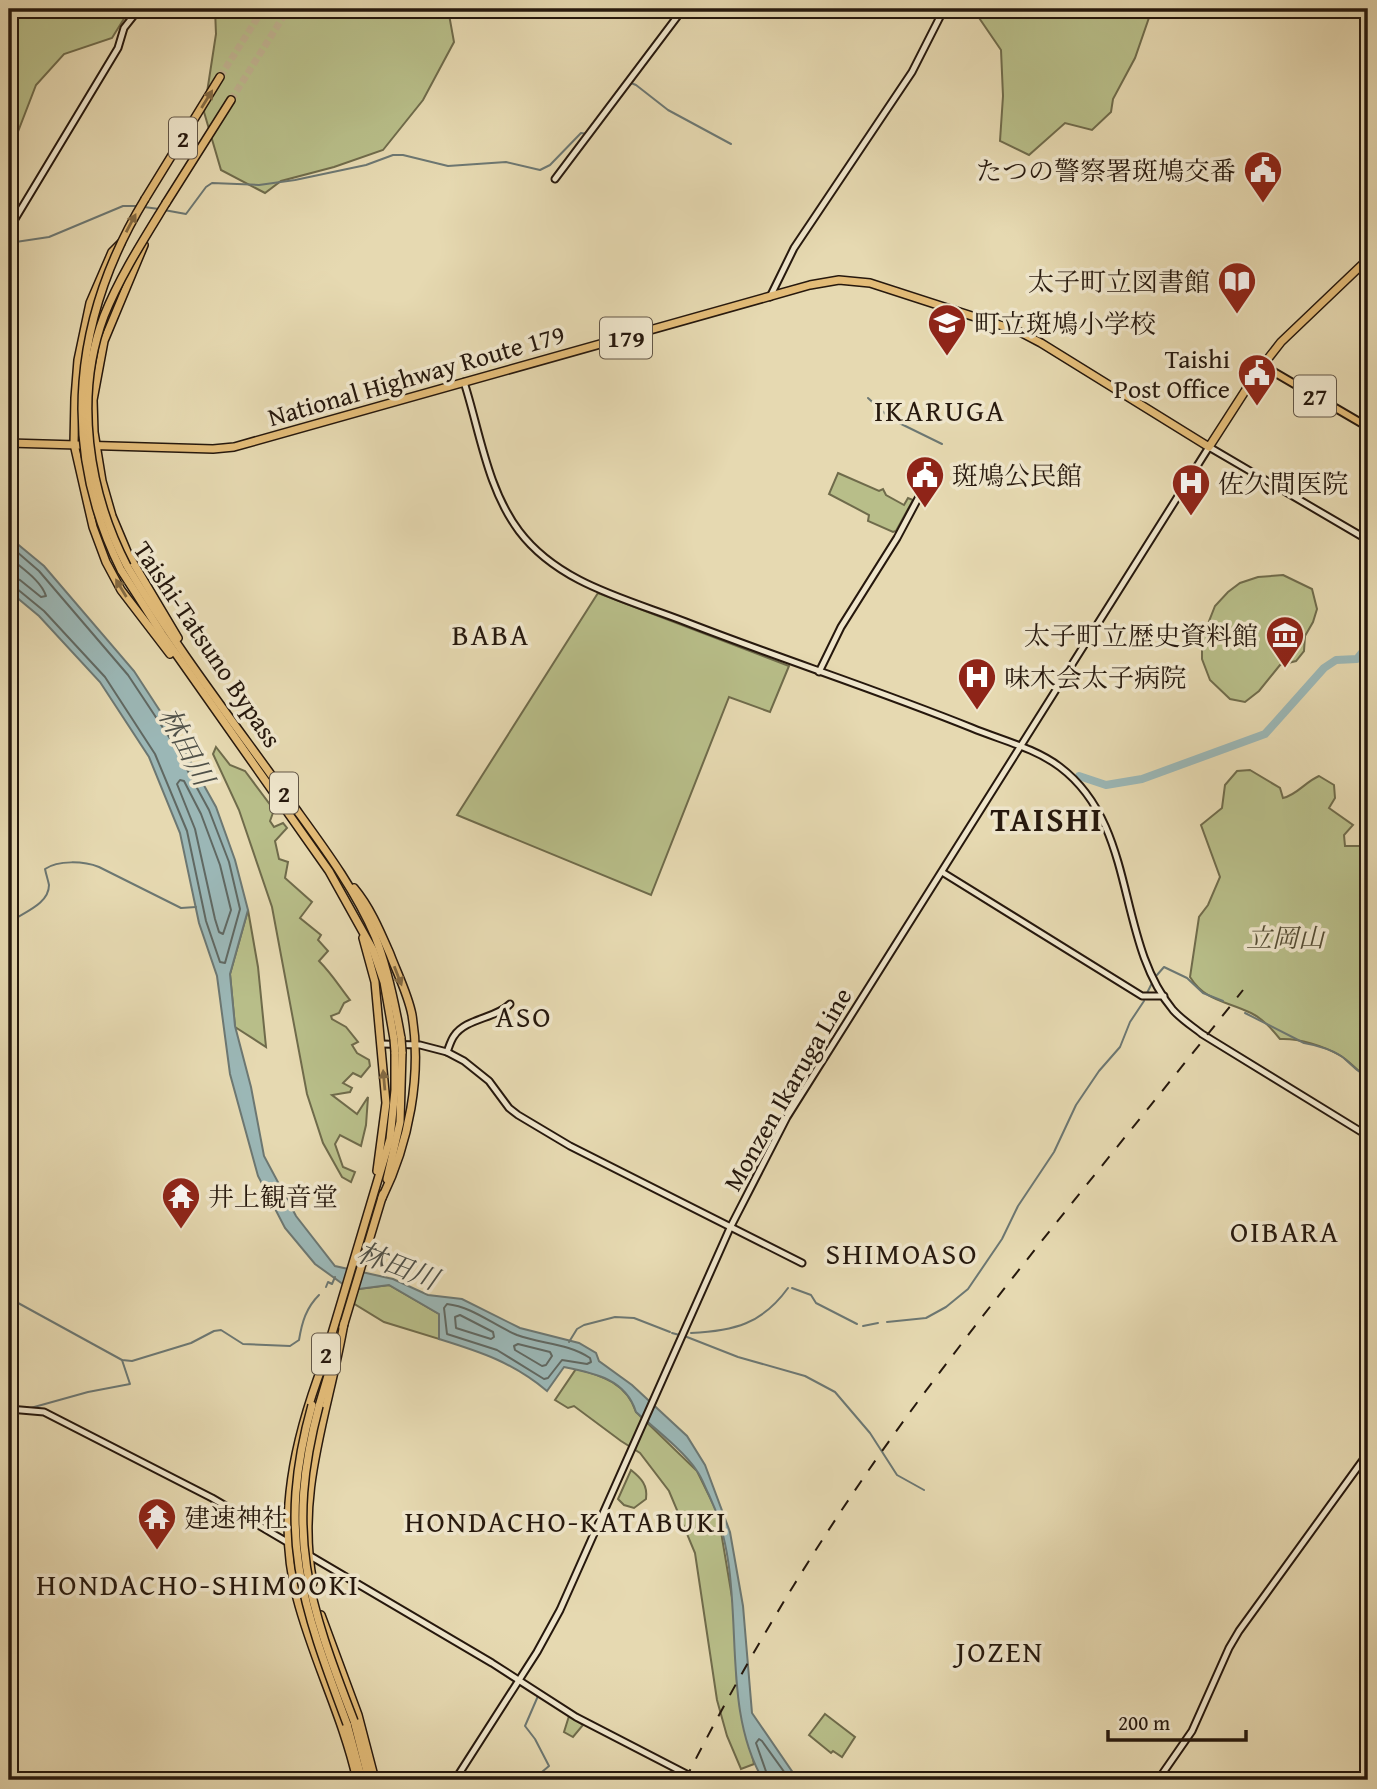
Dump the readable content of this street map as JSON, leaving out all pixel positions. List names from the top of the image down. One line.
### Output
{"streets":{"highway":["2","179","National Highway Route 179","Taishi-Tatsuno Bypass"],"main road":["27"],"street":["Monzen Ikaruga Line"]},"crossings":[["National Highway Route 179","Monzen Ikaruga Line"]],"districts":["IKARUGA","BABA","TAISHI","ASO","OIBARA","SHIMOASO","HONDACHO-KATABUKI","HONDACHO-SHIMOOKI","JOZEN"],"water":["林田川"],"parks":["立岡山"],"places":{"public building":["たつの警察署斑鳩交番","Taishi Post Office","斑鳩公民館"],"library":["太子町立図書館"],"school or university":["町立斑鳩小学校"],"hospital":["佐久間医院","味木会太子病院"],"museum":["太子町立歴史資料館"],"temple":["井上観音堂","建速神社"]},"scale_bar":"200 m"}
